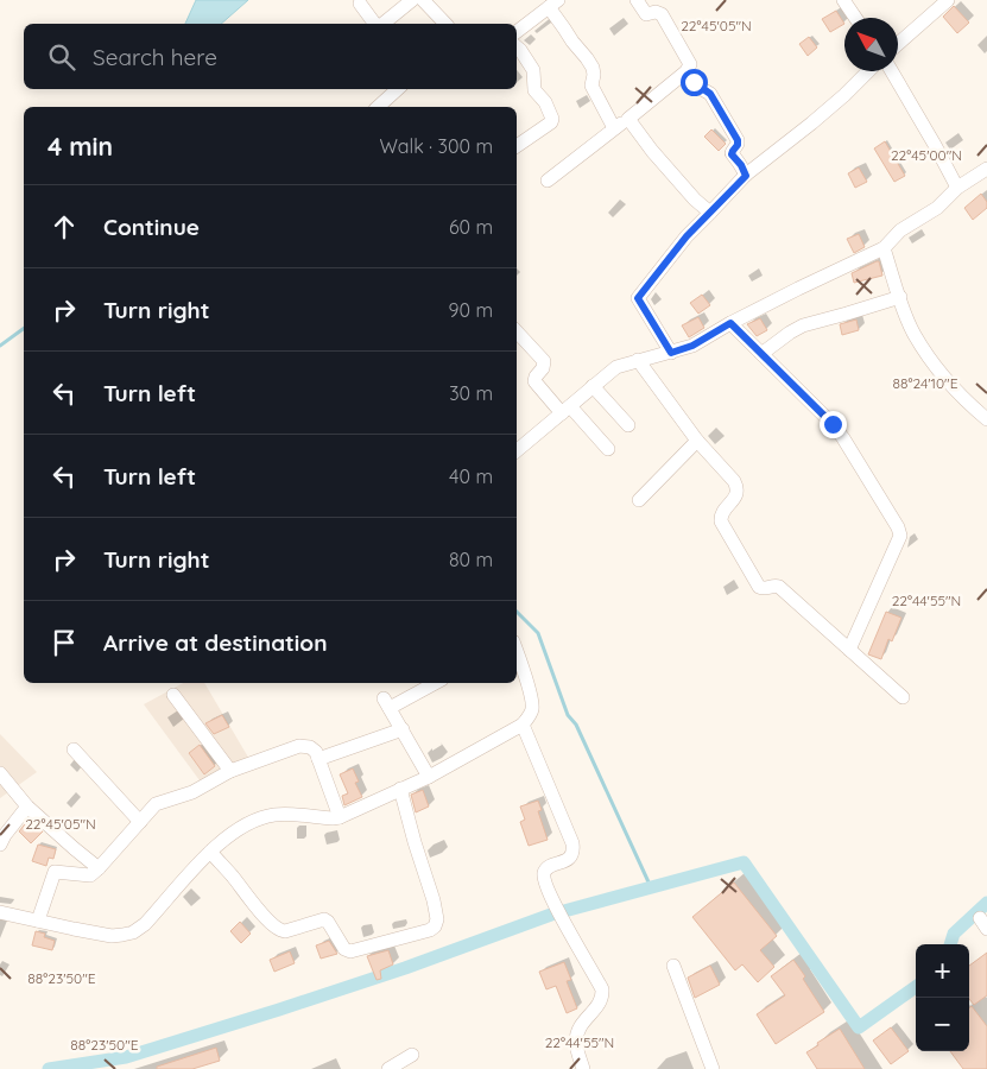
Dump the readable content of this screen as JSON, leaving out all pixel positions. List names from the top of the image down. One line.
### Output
{"north":"top left","page":{"search":"Search here","heading":["4 min","Walk · 300 m"],"list":[["Continue","60 m"],["Turn right","90 m"],["Turn left","30 m"],["Turn left","40 m"],["Turn right","80 m"],"Arrive at destination"],"map_buttons":["+","−"]},"coordinates":["22°45'05\"N","22°45'00\"N","88°24'10\"E","22°44'55\"N","88°23'50\"E"]}
